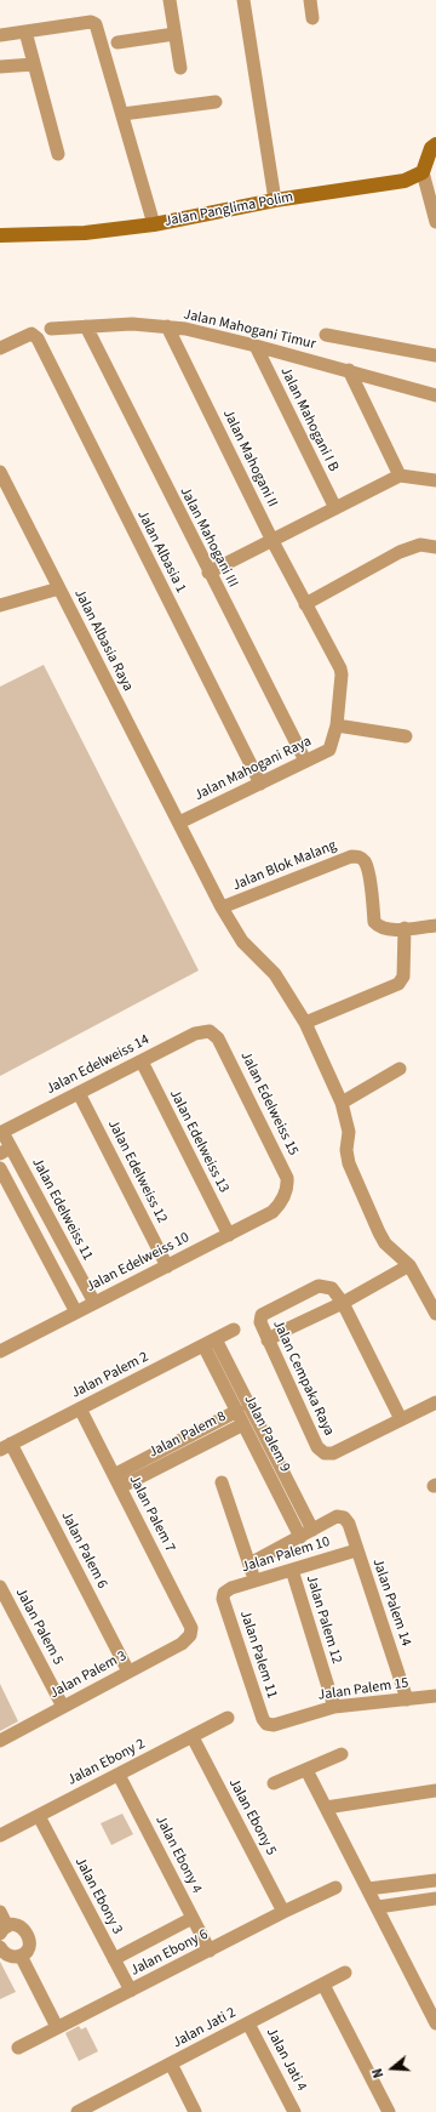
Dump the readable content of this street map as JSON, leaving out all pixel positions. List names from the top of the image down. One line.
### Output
{"streets":{"street":["Jalan Panglima Polim","Jalan Mahogani Timur","Jalan Mahogani I B","Jalan Mahogani II","Jalan Mahogani III","Jalan Albasia 1","Jalan Albasia Raya","Jalan Mahogani Raya","Jalan Blok Malang","Jalan Edelweiss 14","Jalan Edelweiss 15","Jalan Edelweiss 13","Jalan Edelweiss 12","Jalan Edelweiss 11","Jalan Edelweiss 10","Jalan Palem 2","Jalan Cempaka Raya","Jalan Palem 9","Jalan Palem 8","Jalan Palem 7","Jalan Palem 6","Jalan Palem 10","Jalan Palem 14","Jalan Palem 12","Jalan Palem 5","Jalan Palem 11","Jalan Palem 3","Jalan Palem 15","Jalan Ebony 2","Jalan Ebony 5","Jalan Ebony 4","Jalan Ebony 3","Jalan Ebony 6","Jalan Jati 2","Jalan Jati 4"]},"crossings":[["Jalan Mahogani Timur","Jalan Mahogani I B"],["Jalan Mahogani Timur","Jalan Mahogani II"],["Jalan Mahogani Timur","Jalan Mahogani III"],["Jalan Mahogani III","Jalan Mahogani Raya"],["Jalan Albasia 1","Jalan Mahogani Raya"],["Jalan Albasia Raya","Jalan Mahogani Raya"],["Jalan Edelweiss 14","Jalan Edelweiss 15"],["Jalan Edelweiss 14","Jalan Edelweiss 13"],["Jalan Edelweiss 14","Jalan Edelweiss 12"],["Jalan Edelweiss 14","Jalan Edelweiss 11"],["Jalan Edelweiss 15","Jalan Edelweiss 10"],["Jalan Edelweiss 13","Jalan Edelweiss 10"],["Jalan Edelweiss 12","Jalan Edelweiss 10"],["Jalan Edelweiss 11","Jalan Edelweiss 10"],["Jalan Palem 2","Jalan Palem 9"],["Jalan Palem 2","Jalan Palem 7"],["Jalan Palem 2","Jalan Palem 6"],["Jalan Palem 9","Jalan Palem 8"],["Jalan Palem 9","Jalan Palem 10"],["Jalan Palem 8","Jalan Palem 7"],["Jalan Palem 7","Jalan Palem 3"],["Jalan Palem 6","Jalan Palem 3"],["Jalan Palem 10","Jalan Palem 14"],["Jalan Palem 10","Jalan Palem 12"],["Jalan Palem 10","Jalan Palem 11"],["Jalan Palem 14","Jalan Palem 15"],["Jalan Palem 12","Jalan Palem 15"],["Jalan Palem 5","Jalan Palem 3"],["Jalan Palem 11","Jalan Palem 15"],["Jalan Ebony 2","Jalan Ebony 5"],["Jalan Ebony 2","Jalan Ebony 4"],["Jalan Ebony 2","Jalan Ebony 3"],["Jalan Ebony 5","Jalan Ebony 6"],["Jalan Ebony 4","Jalan Ebony 6"],["Jalan Ebony 3","Jalan Ebony 6"],["Jalan Jati 2","Jalan Jati 4"]],"north":"left"}
